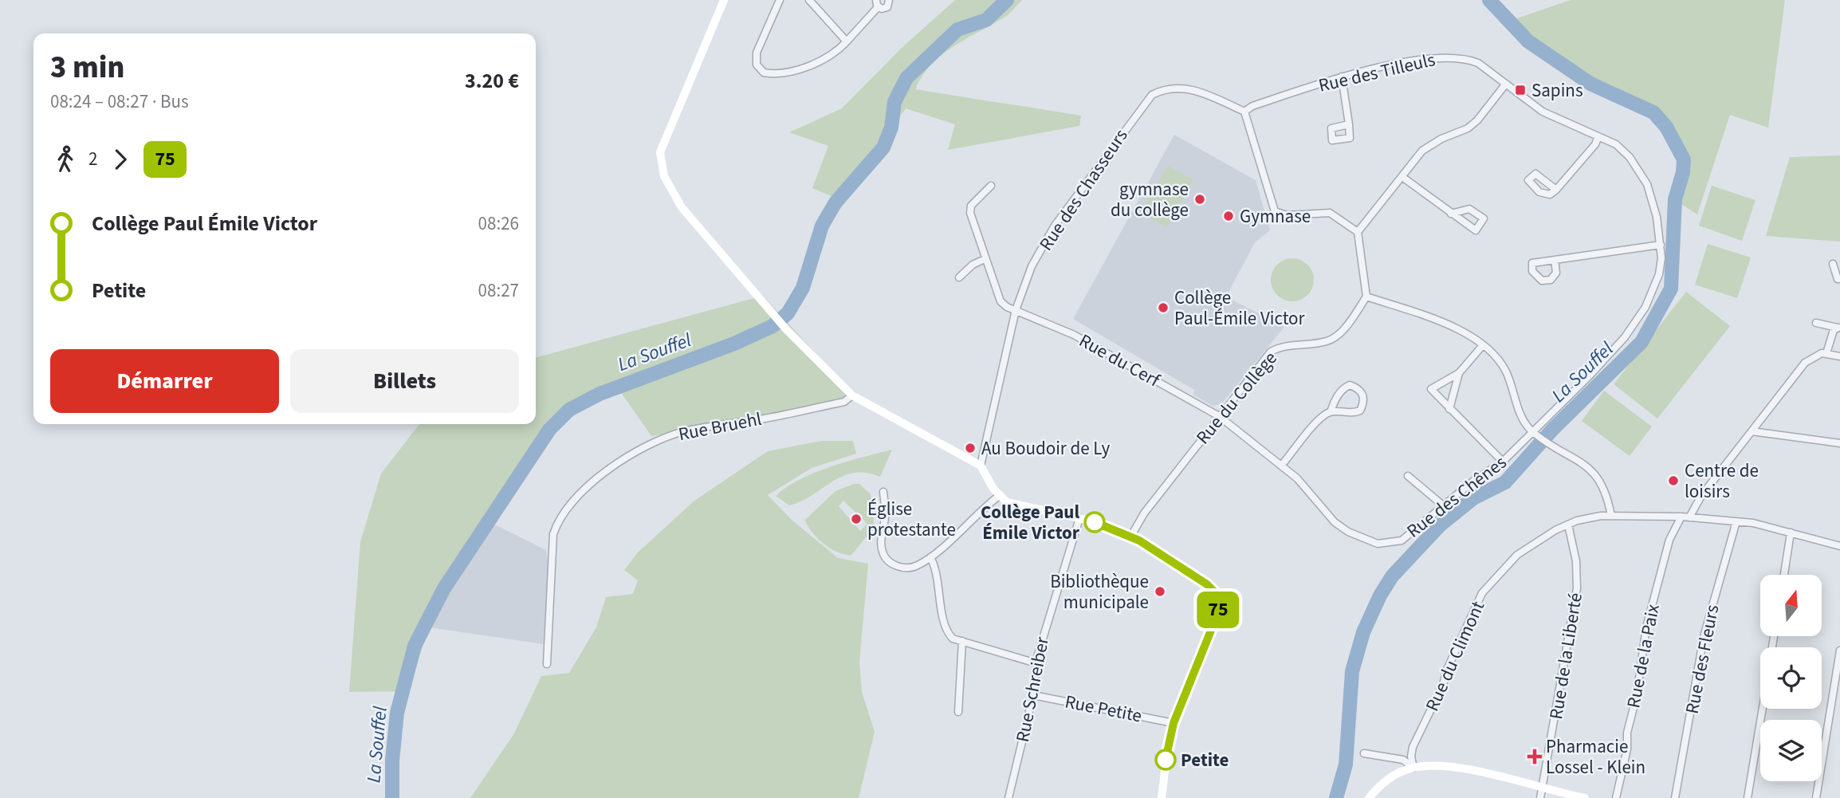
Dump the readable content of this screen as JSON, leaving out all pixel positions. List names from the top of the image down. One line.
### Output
{"streets":{"street":["Rue des Tilleuls","Rue des Chasseurs","Rue du Cerf","Rue du Collège","Rue Bruehl","Rue des Chênes","Rue du Climont","Rue de la Liberté","Rue de la Paix","Rue des Fleurs","Rue Schreiber","Rue Petite"]},"crossings":[["Rue des Tilleuls","Rue des Chasseurs"],["Rue des Tilleuls","Rue des Chênes"],["Rue des Chasseurs","Rue du Cerf"],["Rue du Cerf","Rue du Collège"],["Rue du Cerf","Rue des Chênes"],["Rue du Collège","Rue des Chênes"],["Rue du Climont","Rue de la Liberté"],["Rue du Climont","Rue de la Paix"],["Rue du Climont","Rue des Fleurs"],["Rue Schreiber","Rue Petite"]],"water":["La Souffel"],"places":{"transit":["Sapins"],"other":["gymnase du collège","Gymnase","Collège Paul-Émile Victor","Au Boudoir de Ly","Centre de loisirs","Église protestante","Collège Paul Émile Victor","Bibliothèque municipale","Petite"],"health":["Pharmacie Lossel - Klein"]},"lines":["bus line 75"],"north":"top","page":{"on_map":"75","heading":["3 min","08:24 – 08:27 · Bus","3.20 €"],"legs":["2","75"],"list":[{"name":"Collège Paul Émile Victor","value":"08:26"},{"name":"Petite","value":"08:27"}],"buttons":["Démarrer","Billets"]}}
